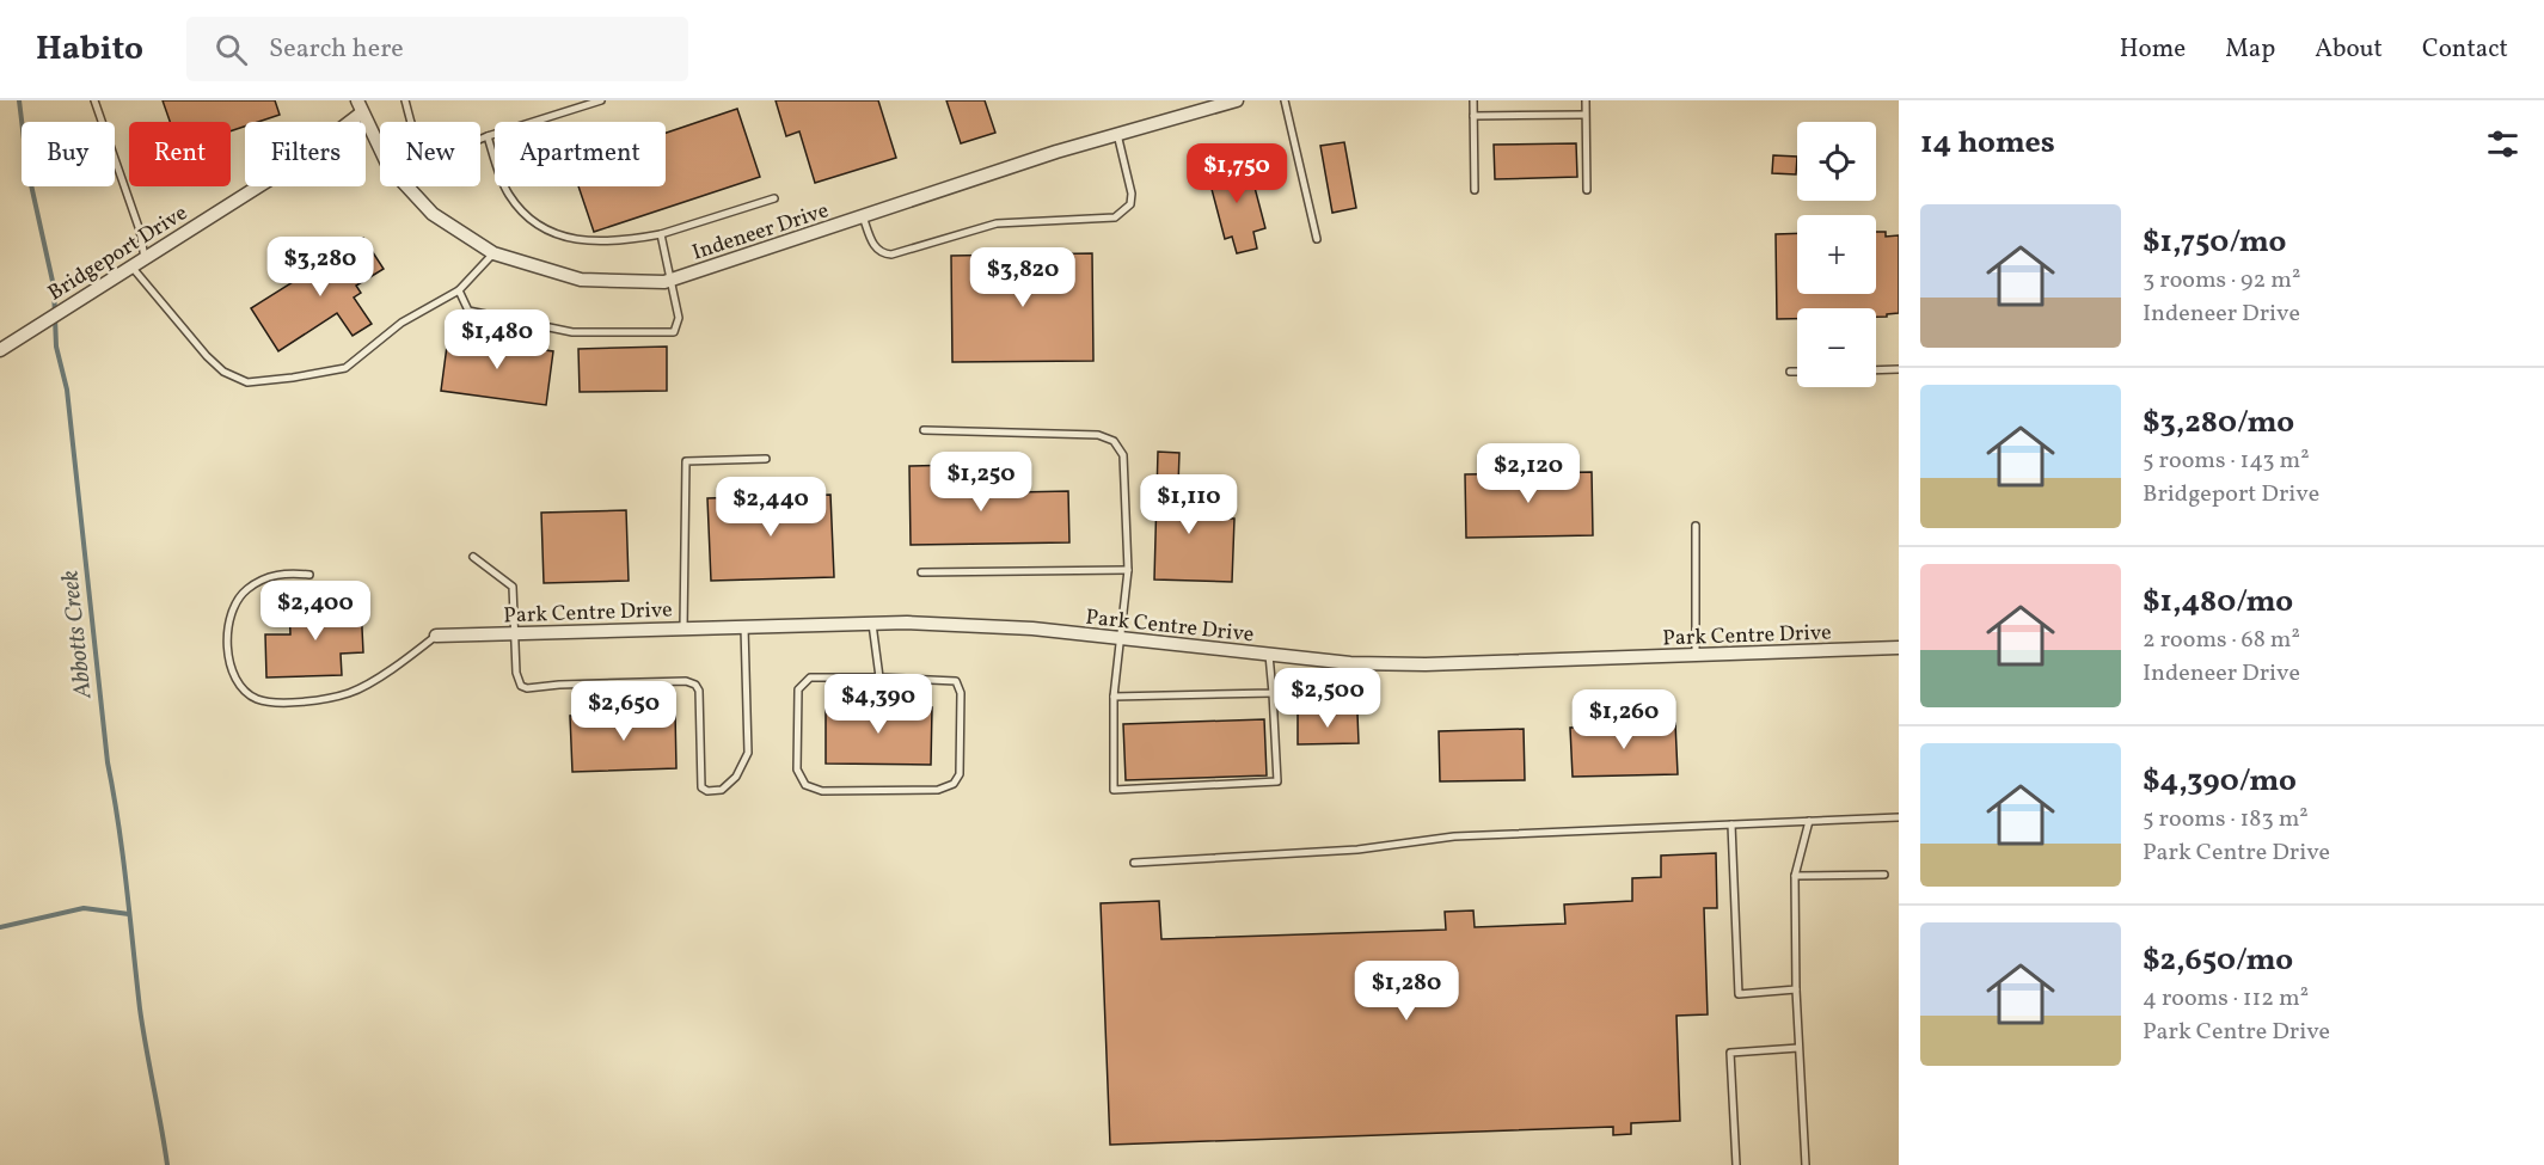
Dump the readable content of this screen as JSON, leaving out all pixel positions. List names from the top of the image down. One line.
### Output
{"streets":{"street":["Indeneer Drive","Bridgeport Drive","Park Centre Drive"]},"crossings":[["Indeneer Drive","Bridgeport Drive"]],"water":["Abbotts Creek"],"page":{"header":"Habito","search":"Search here","nav":["Home","Map","About","Contact"],"heading":"14 homes","map_buttons":["+","−"],"chip":["Buy","Rent","Filters","New","Apartment"],"price":["$1,750","$3,280","$3,820","$1,480","$2,120","$1,250","$1,110","$2,440","$2,400","$2,500","$4,390","$2,650","$1,260","$1,280"],"list":[{"name":"$1,750/mo","note":"3 rooms · 92 m² · Indeneer Drive"},{"name":"$3,280/mo","note":"5 rooms · 143 m² · Bridgeport Drive"},{"name":"$1,480/mo","note":"2 rooms · 68 m² · Indeneer Drive"},{"name":"$4,390/mo","note":"5 rooms · 183 m² · Park Centre Drive"},{"name":"$2,650/mo","note":"4 rooms · 112 m² · Park Centre Drive"}]}}
